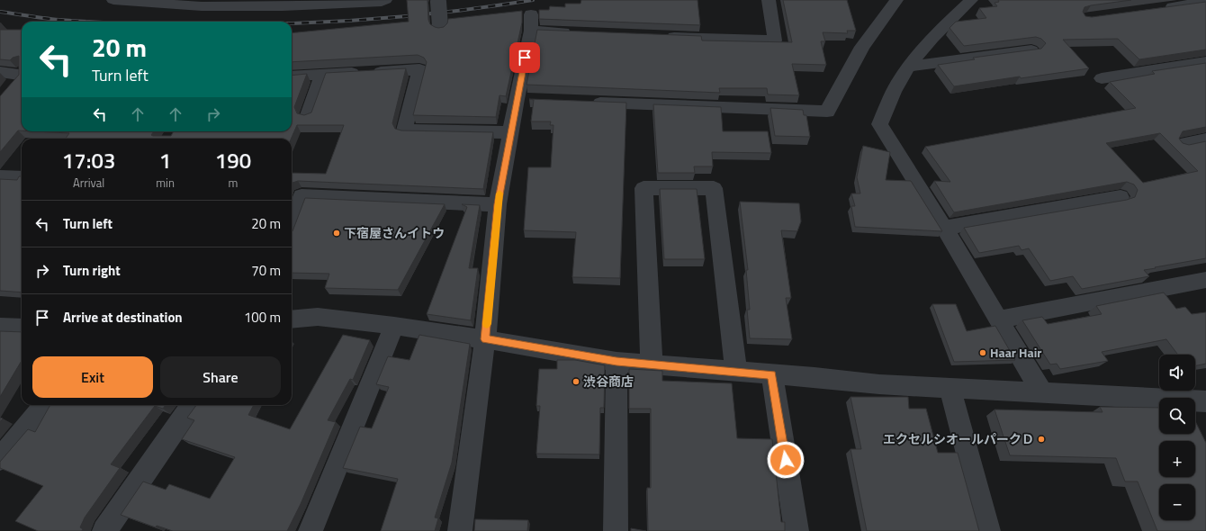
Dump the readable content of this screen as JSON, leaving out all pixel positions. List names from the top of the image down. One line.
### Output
{"places":["下宿屋さんイトウ","Haar Hair","渋谷商店","エクセルシオールパークＤ"],"page":{"turn":["20 m","Turn left"],"eta":["17:03","Arrival","1","min","190","m"],"list":[{"name":"Turn left","value":"20 m"},{"name":"Turn right","value":"70 m"},{"name":"Arrive at destination","value":"100 m"}],"buttons":["Exit","Share"],"map_buttons":["+","−"]}}
